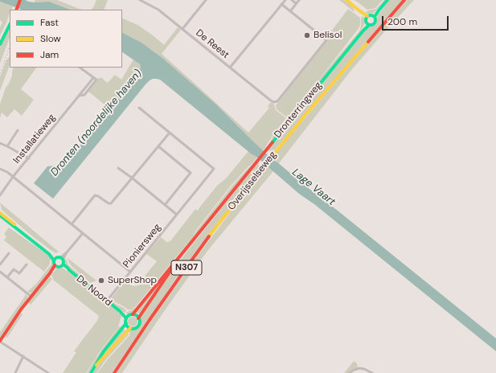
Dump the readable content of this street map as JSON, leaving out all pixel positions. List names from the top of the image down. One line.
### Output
{"streets":{"main road":["Dronterringweg","Overijsselseweg","N307","De Noord"],"street":["De Reest","Installatieweg","Pioniersweg"]},"crossings":[["Dronterringweg","De Noord"],["Pioniersweg","De Noord"]],"water":["Dronten (noordelijke haven)","Lage Vaart"],"places":["Belisol","SuperShop"],"legend":["Fast","Slow","Jam"],"scale_bar":"200 m"}
